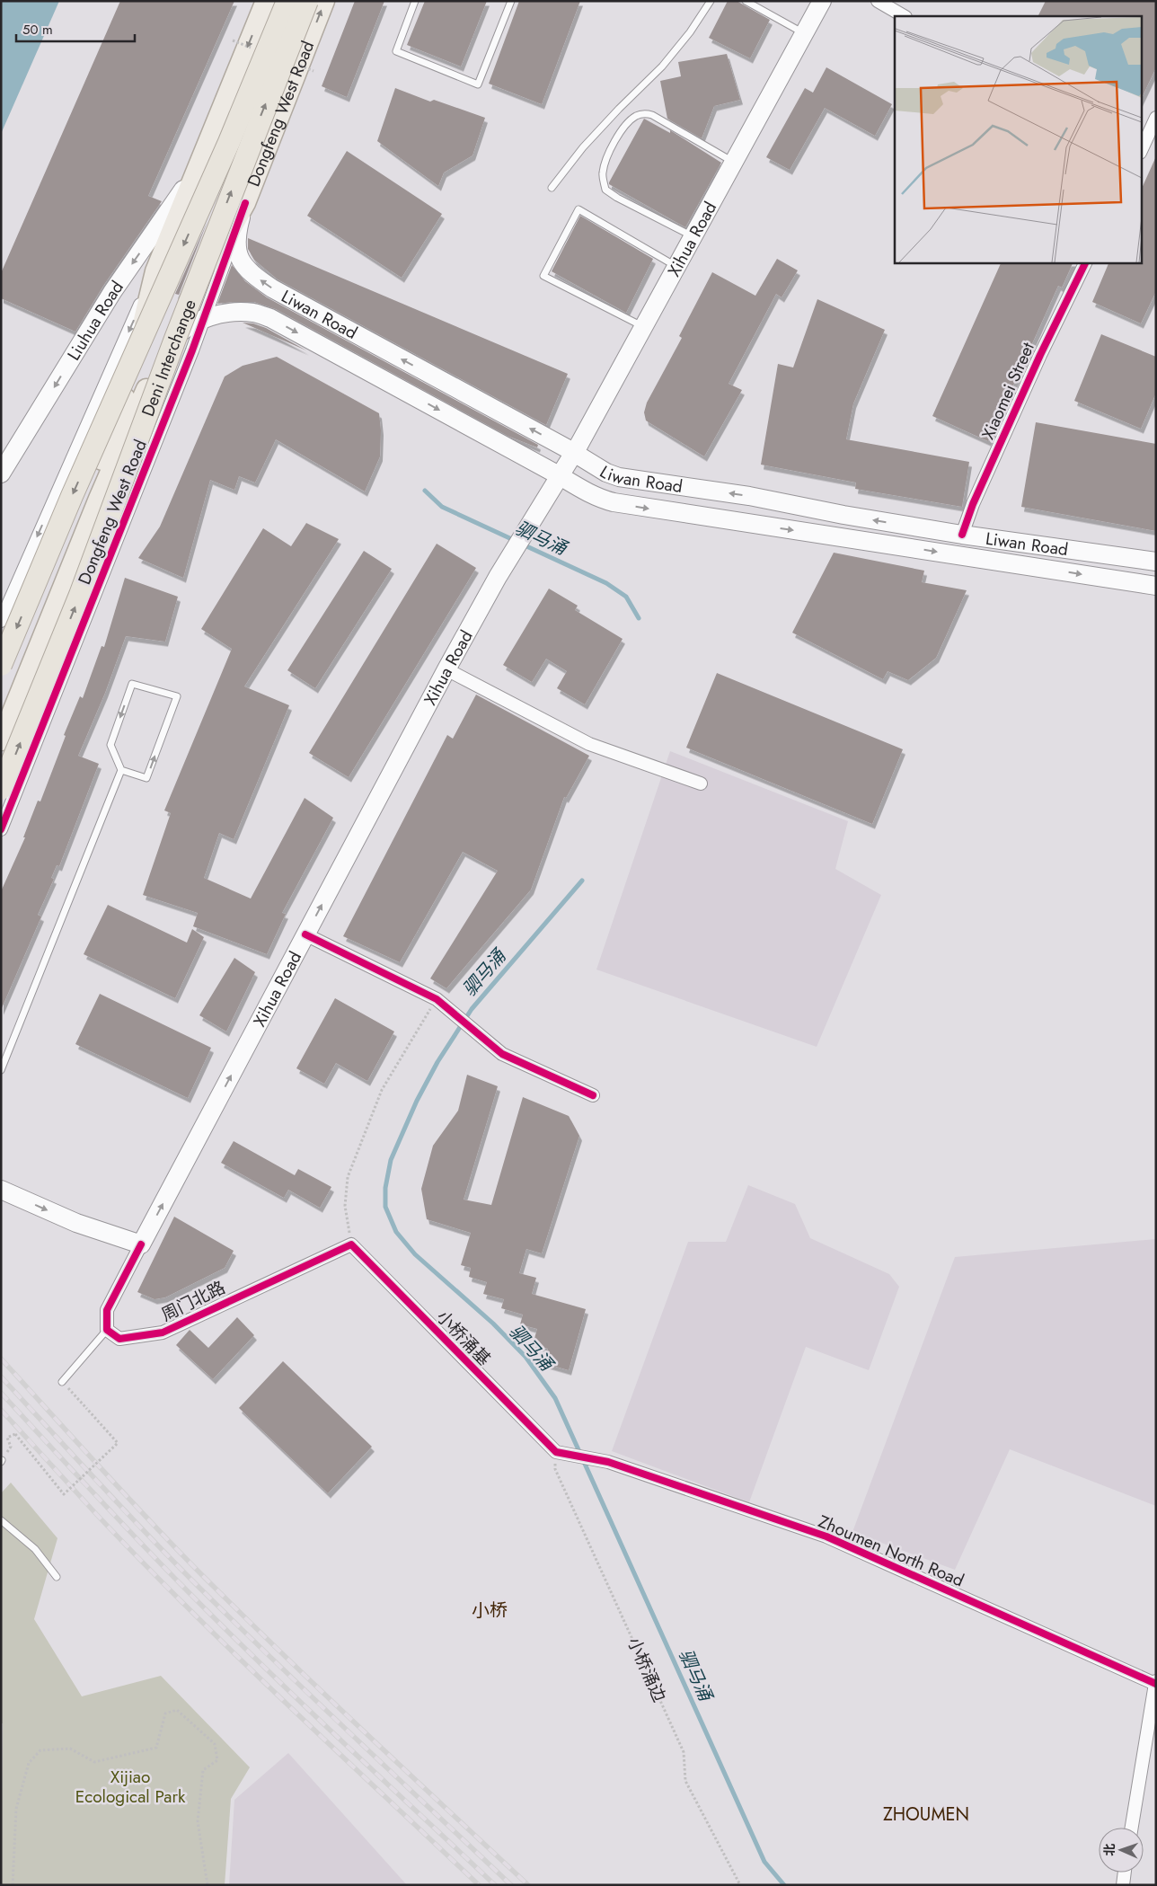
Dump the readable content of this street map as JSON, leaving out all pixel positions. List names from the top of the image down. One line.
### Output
{"streets":{"highway":["Deni Interchange"],"main road":["Dongfeng West Road","Xihua Road","Liwan Road","Liuhua Road"],"street":["Xiaomei Street","周门北路","小桥涌基","Zhoumen North Road"],"path":["小桥涌边"]},"crossings":[["Dongfeng West Road","Liwan Road"],["Xihua Road","Liwan Road"],["Liwan Road","Xiaomei Street"],["周门北路","小桥涌基"],["小桥涌基","Zhoumen North Road"],["小桥涌基","小桥涌边"],["Zhoumen North Road","小桥涌边"]],"one_way":["Xihua Road"],"districts":["小桥","ZHOUMEN"],"water":["驷马涌"],"parks":["Xijiao Ecological Park"],"scale_bar":"50 m","north":"left"}
